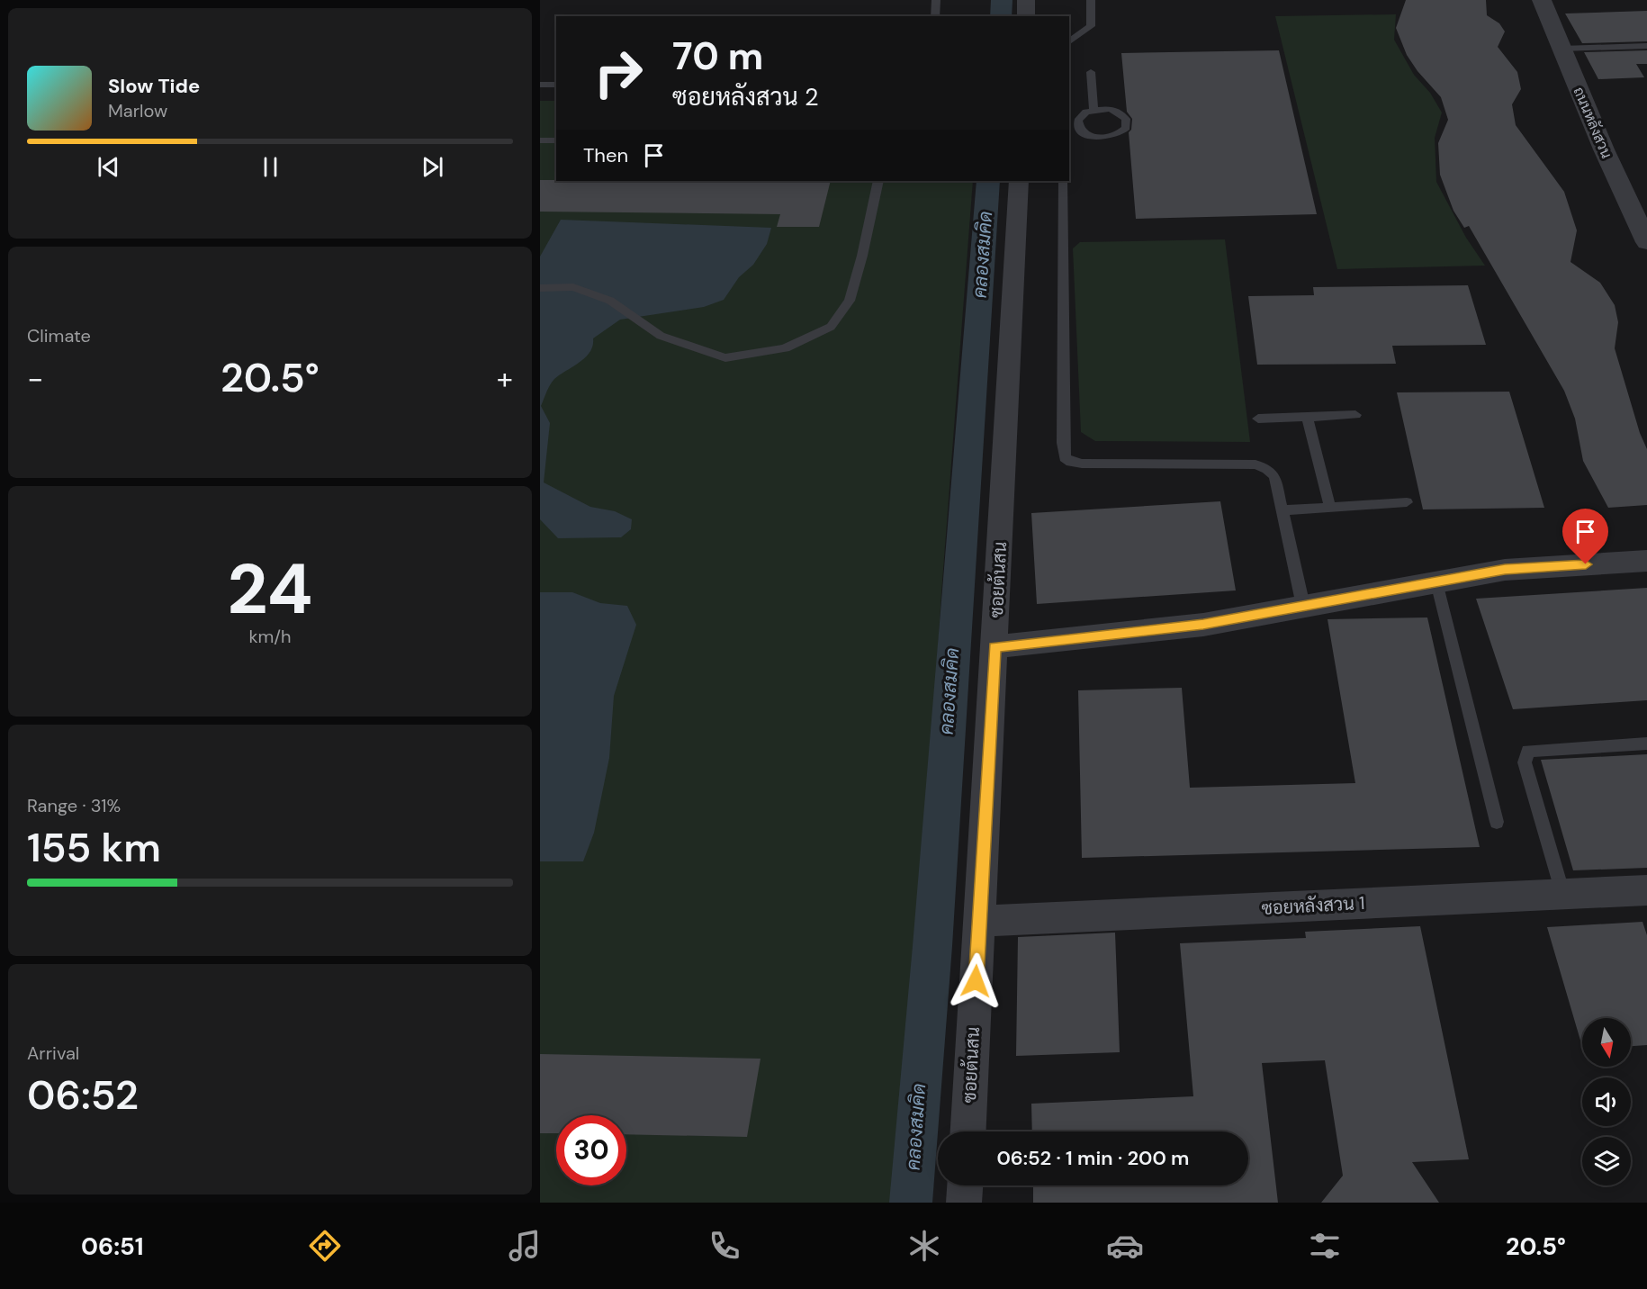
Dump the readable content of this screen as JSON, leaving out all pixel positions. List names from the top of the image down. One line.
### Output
{"streets":{"street":["ถนนหลังสวน","ซอยต้นสน","ซอยหลังสวน 1"]},"crossings":[["ซอยต้นสน","ซอยหลังสวน 1"]],"water":["คลองสมคิด"],"north":"bottom","page":{"turn":["70 m","ซอยหลังสวน 2"],"song":["Slow Tide","Marlow"],"then":"Then","tile":["Climate",["24","km/h"],["Range · 31%","155 km"],["Arrival","06:52"]],"heat":["−","20.5°","+"],"limit":"30","trip":"06:52 · 1 min · 200 m","tabs":["06:51","20.5°"]}}
